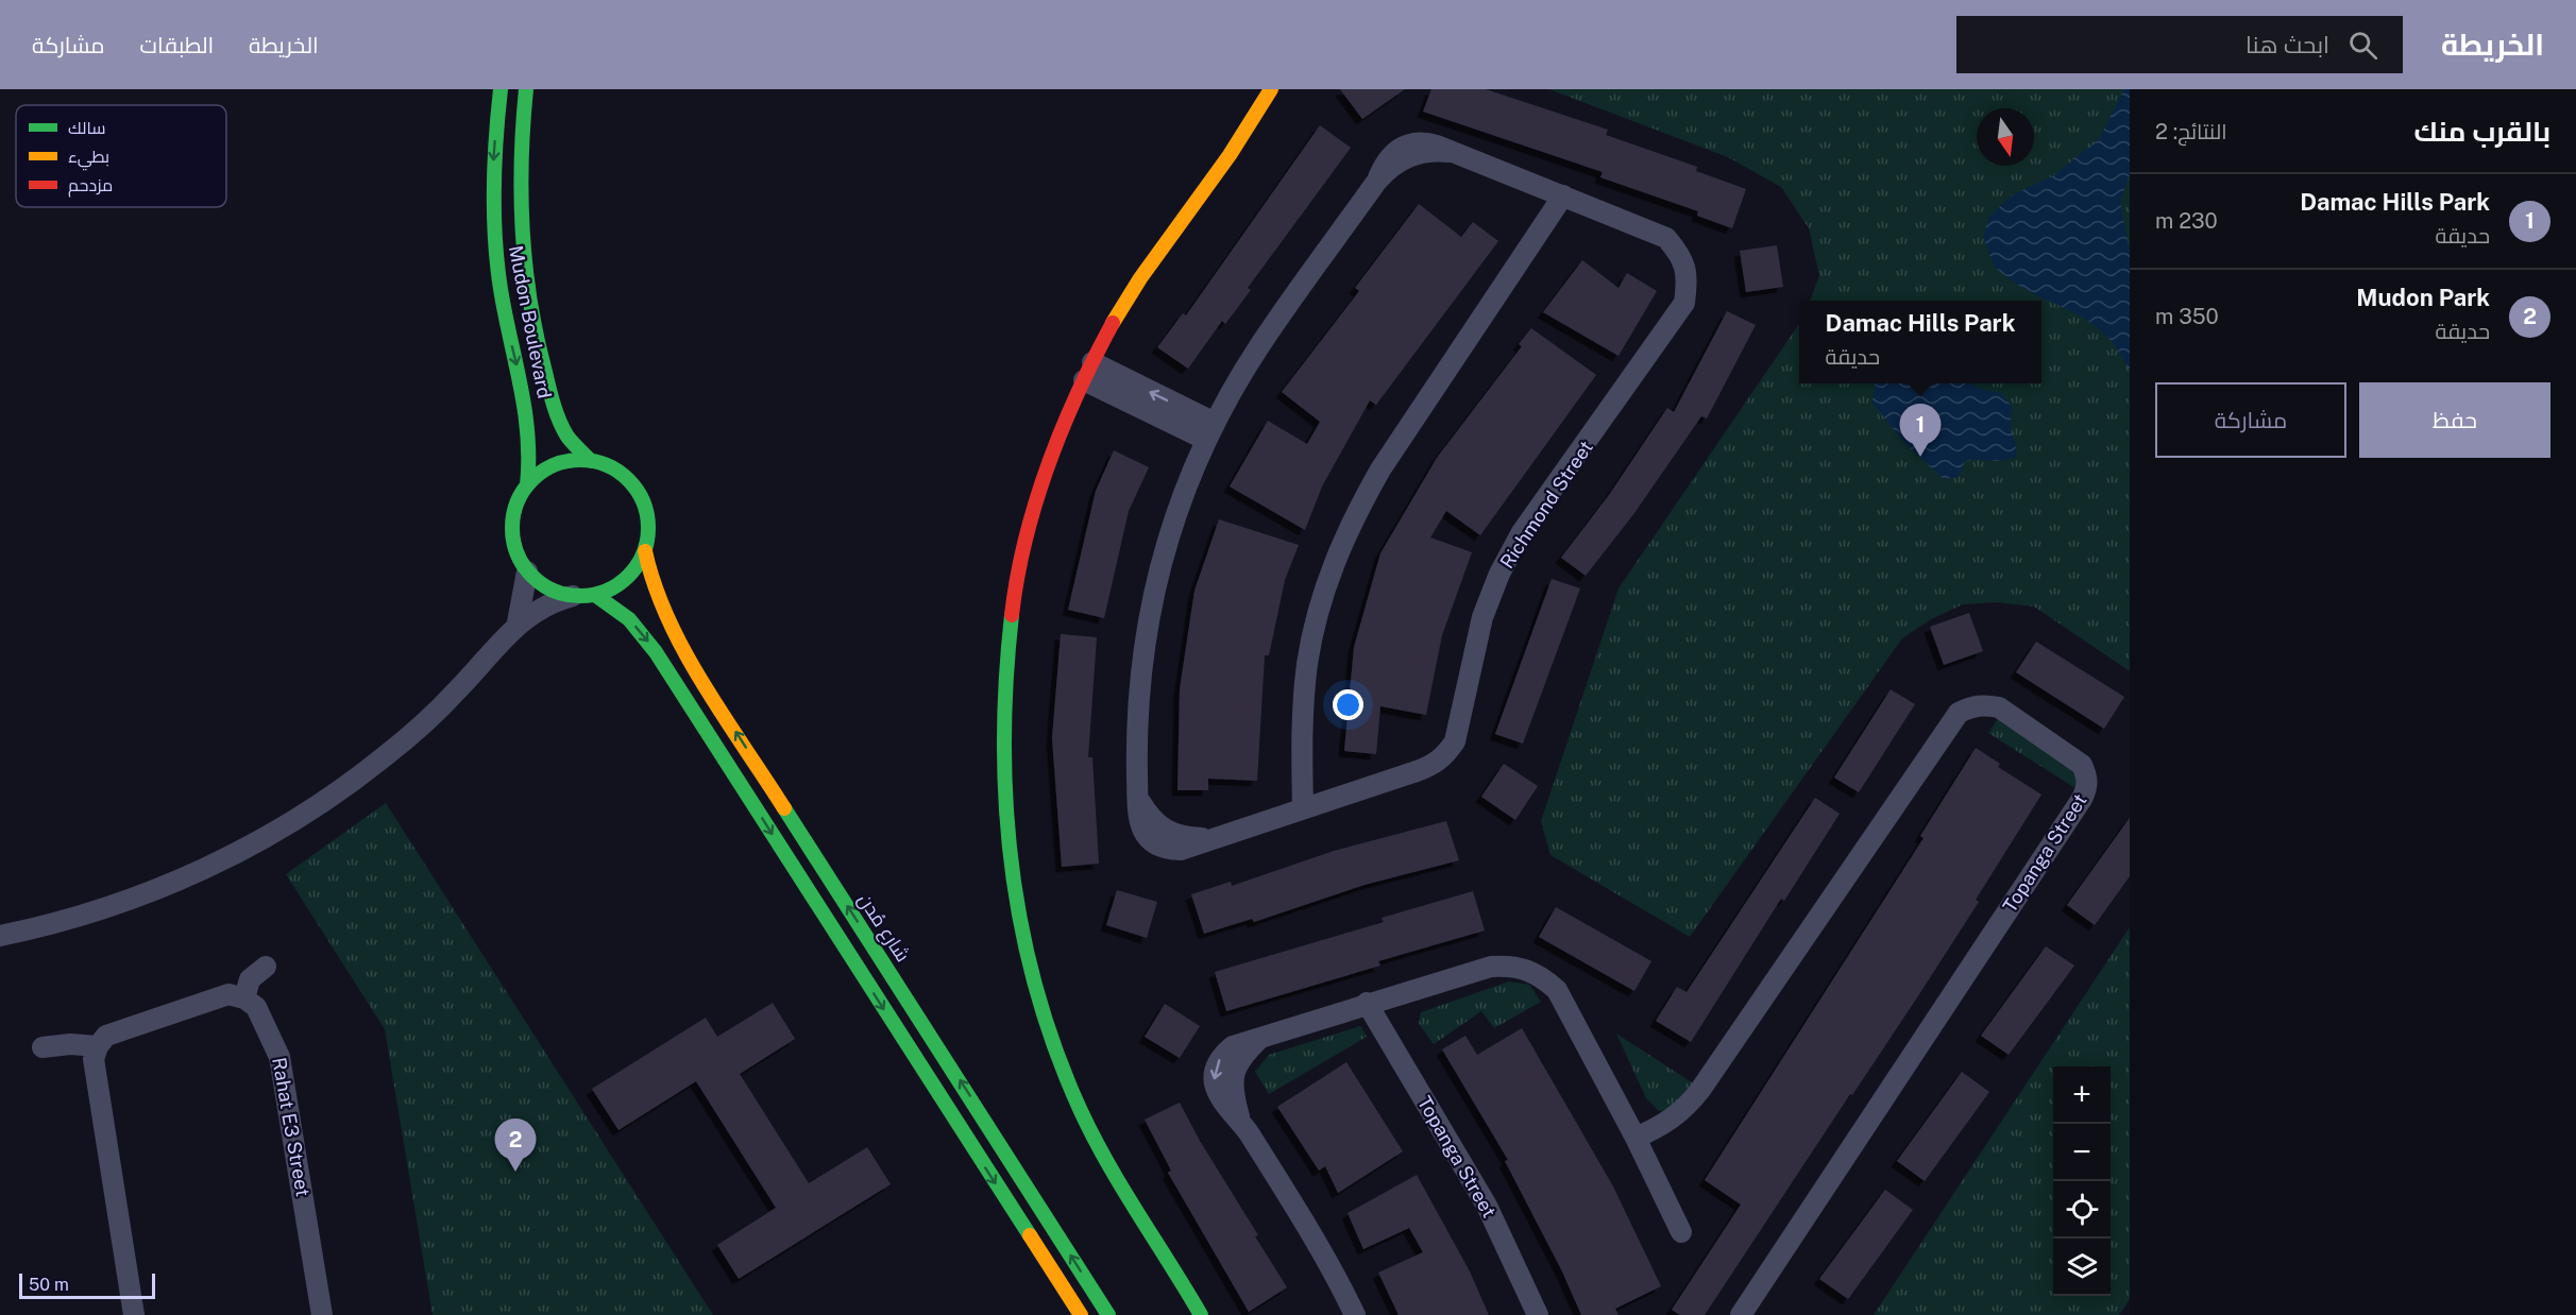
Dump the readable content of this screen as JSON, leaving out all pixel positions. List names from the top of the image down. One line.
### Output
{"streets":{"street":["Mudon Boulevard","Richmond Street","Topanga Street","شارع مُدن","Rahat E3 Street"]},"crossings":[["Mudon Boulevard","شارع مُدن"]],"legend":["سالك","بطيء","مزدحم"],"scale_bar":"50 m","north":"bottom","page":{"header":"الخريطة","search":"ابحث هنا","nav":["الخريطة","الطبقات","مشاركة"],"heading":["بالقرب منك","النتائج: 2"],"list":[{"mark":"1","name":"Damac Hills Park","note":"حديقة","value":"230 m"},{"mark":"2","name":"Mudon Park","note":"حديقة","value":"350 m"}],"popup":["Damac Hills Park","حديقة"],"buttons":["حفظ","مشاركة"],"pins":["1","2"],"map_buttons":["+","−"],"scale":"50 m"}}
